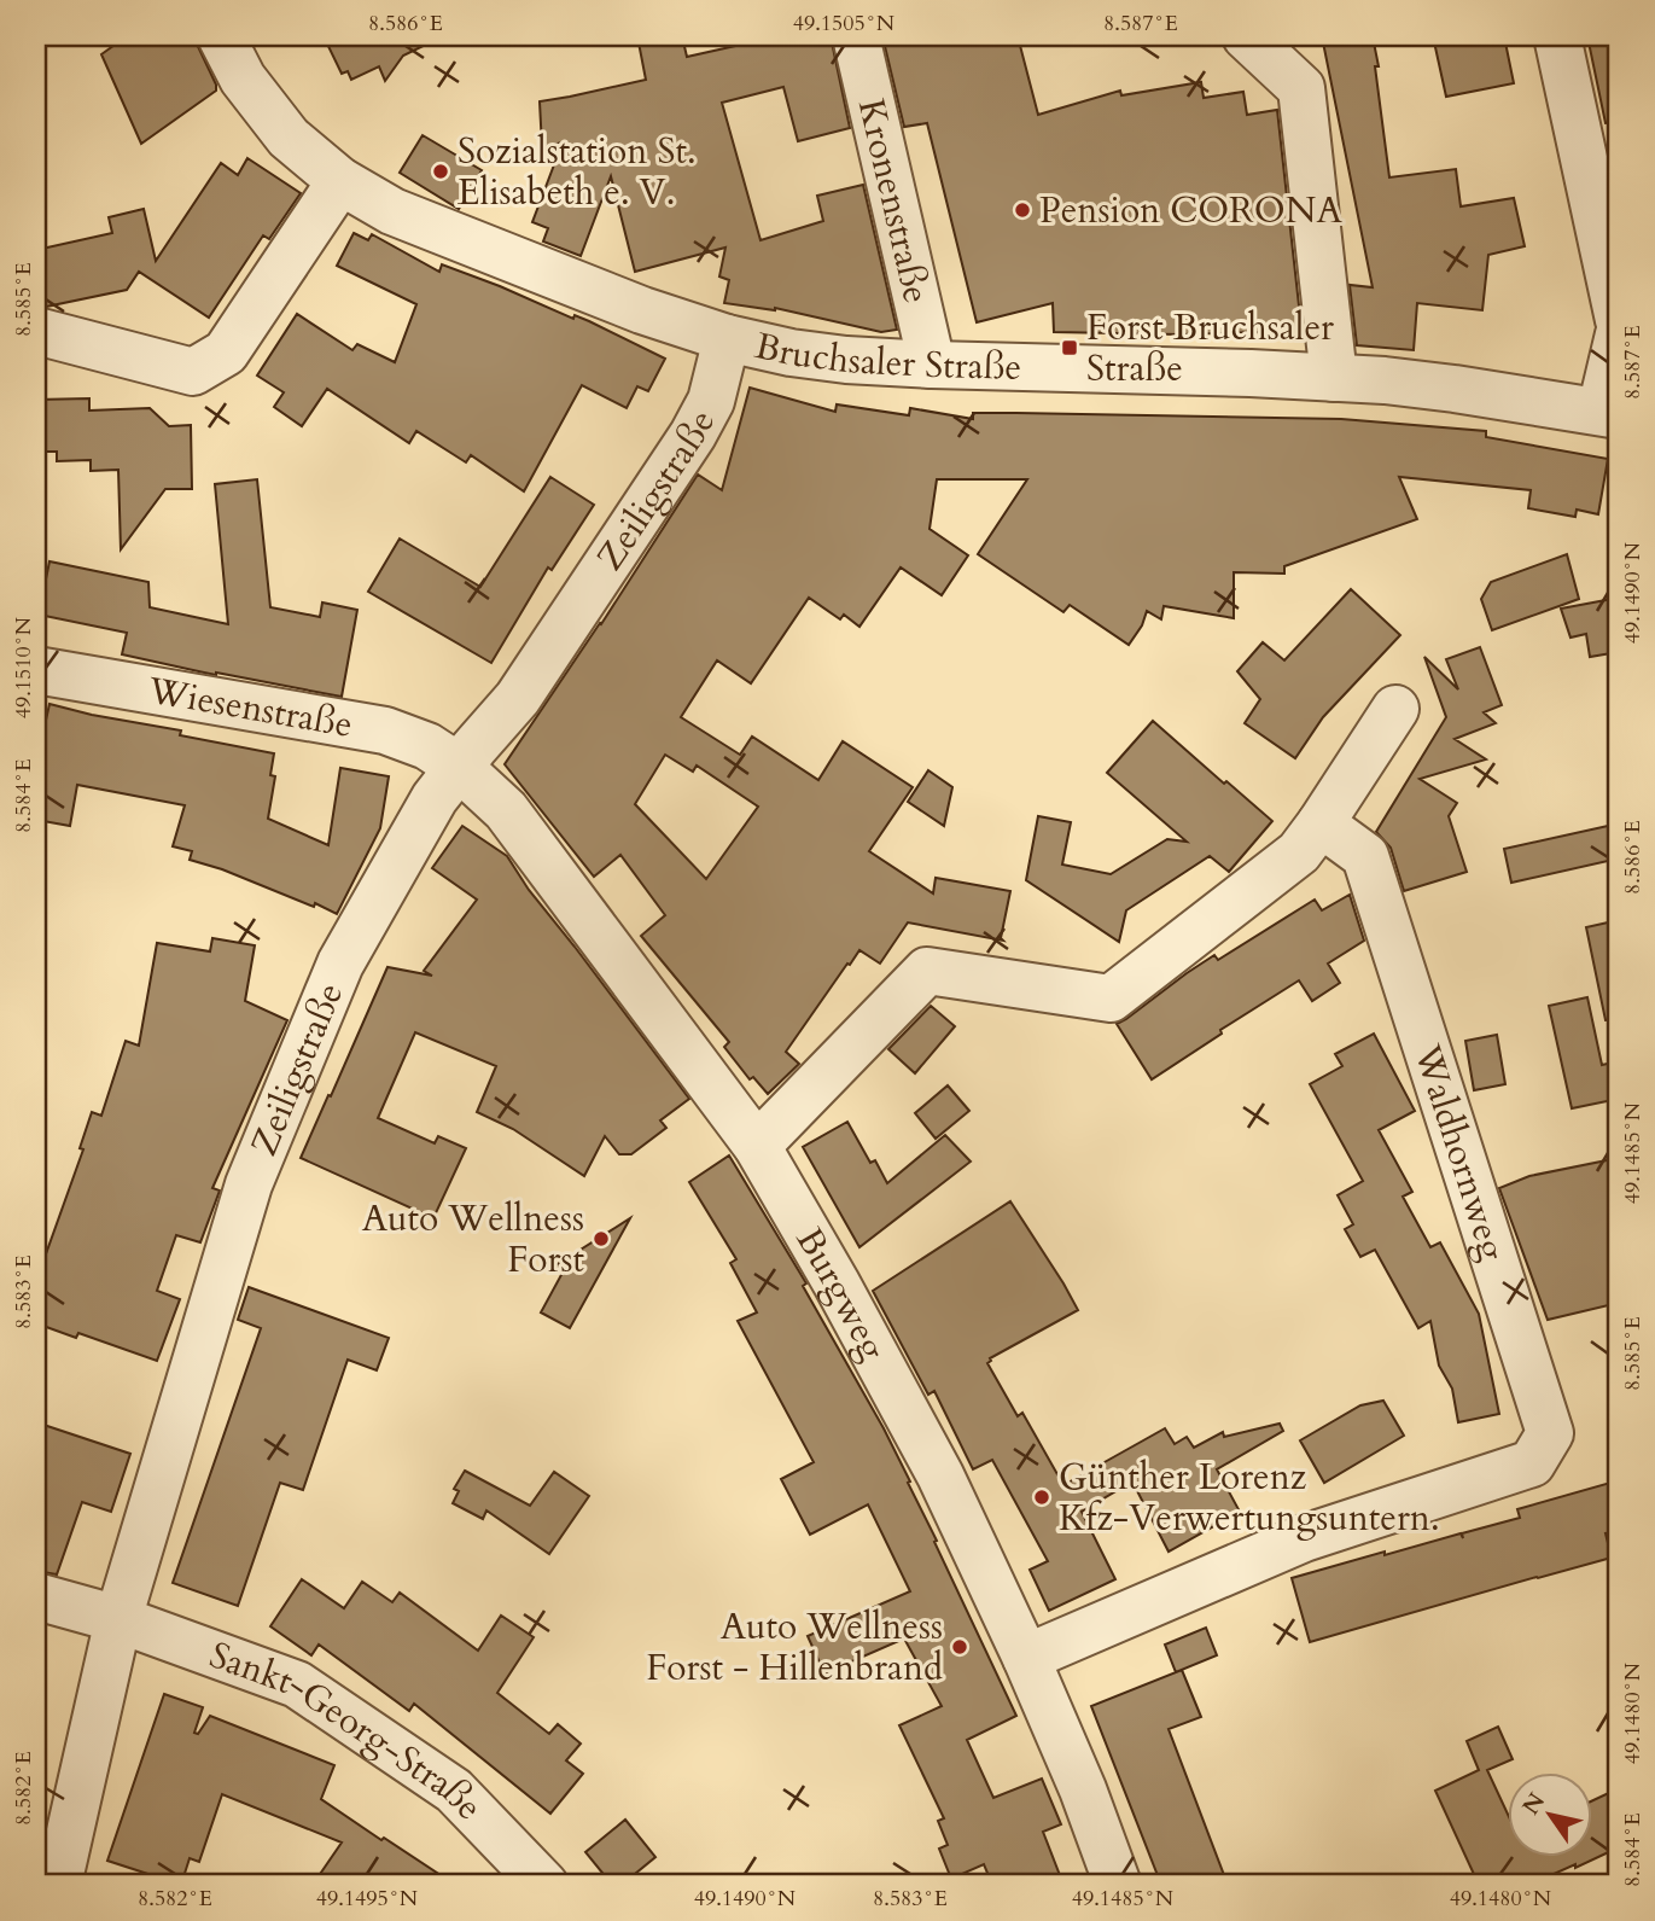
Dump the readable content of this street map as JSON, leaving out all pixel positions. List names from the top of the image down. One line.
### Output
{"streets":{"street":["Kronenstraße","Bruchsaler Straße","Zeiligstraße","Wiesenstraße","Waldhornweg","Burgweg","Sankt-Georg-Straße"]},"crossings":[["Kronenstraße","Bruchsaler Straße"],["Bruchsaler Straße","Zeiligstraße"],["Zeiligstraße","Wiesenstraße"],["Zeiligstraße","Burgweg"],["Zeiligstraße","Sankt-Georg-Straße"],["Wiesenstraße","Burgweg"],["Waldhornweg","Burgweg"]],"places":{"other":["Sozialstation St. Elisabeth e. V.","Pension CORONA","Auto Wellness Forst","Günther Lorenz Kfz-Verwertungsuntern.","Auto Wellness Forst - Hillenbrand"],"transit":["Forst Bruchsaler Straße"]},"north":"top left","coordinates":["8.586°E","49.1505°N","8.587°E","8.585°E","49.1490°N","49.1510°N","8.584°E","49.1485°N","8.583°E","49.1480°N","8.582°E","49.1495°N"]}
